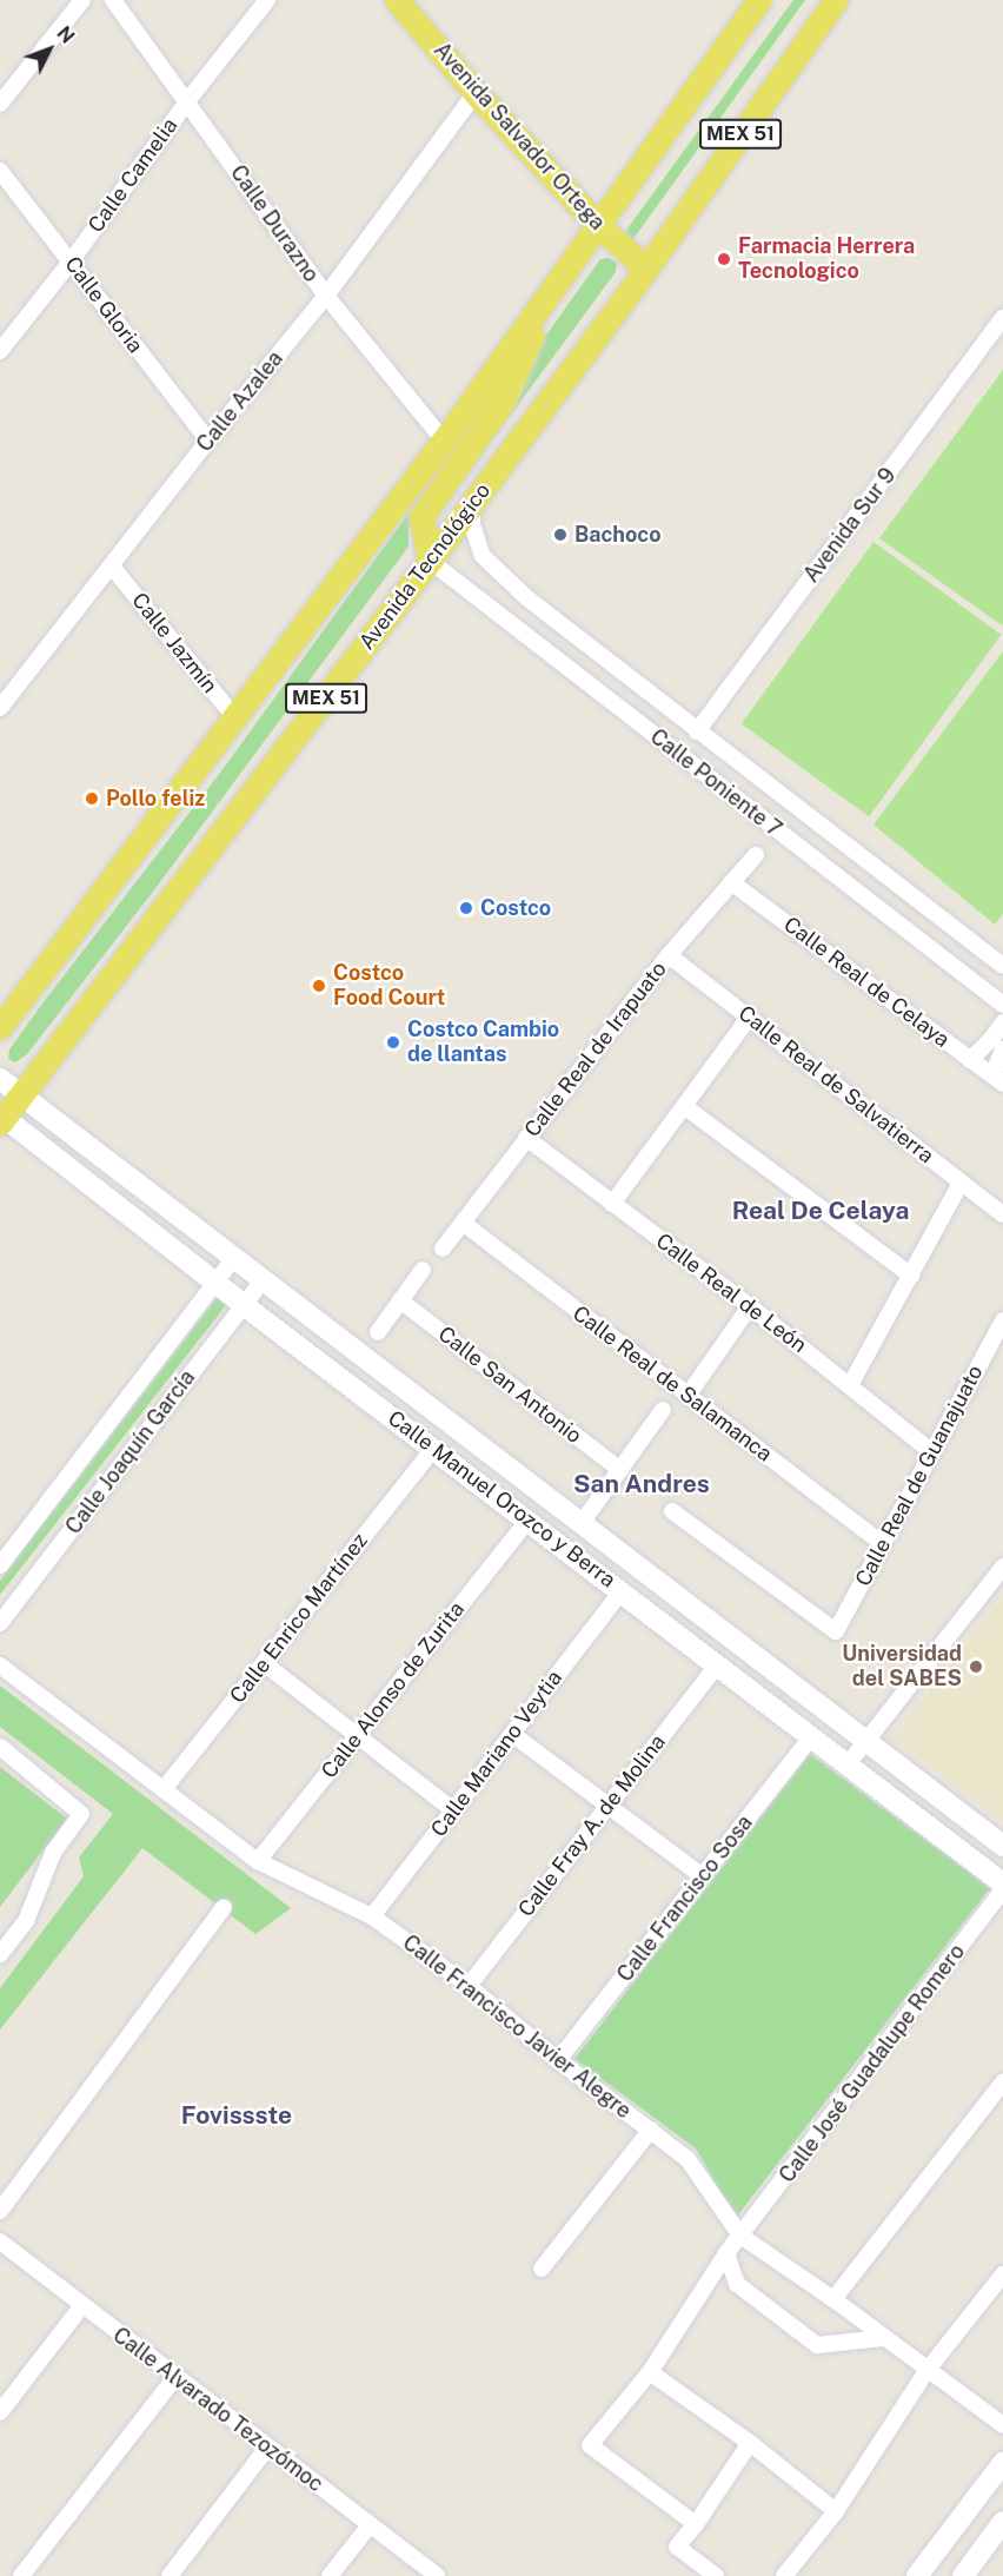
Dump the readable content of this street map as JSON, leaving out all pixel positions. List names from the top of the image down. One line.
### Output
{"streets":{"main road":["MEX 51","Avenida Salvador Ortega","Avenida Tecnológico"],"street":["Calle Camelia","Calle Durazno","Calle Gloria","Calle Azalea","Avenida Sur 9","Calle Jazmín","Calle Poniente 7","Calle Real de Celaya","Calle Real de Irapuato","Calle Real de Salvatierra","Calle Real de León","Calle Real de Salamanca","Calle San Antonio","Calle Joaquín García","Calle Real de Guanajuato","Calle Manuel Orozco y Berra","Calle Enrico Martínez","Calle Alonso de Zurita","Calle Mariano Veytia","Calle Fray A. de Molina","Calle Francisco Sosa","Calle Francisco Javier Alegre","Calle José Guadalupe Romero","Calle Alvarado Tezozómoc"]},"crossings":[["MEX 51","Avenida Salvador Ortega"],["MEX 51","Calle Durazno"],["MEX 51","Calle Jazmín"],["Avenida Salvador Ortega","Calle Azalea"],["Avenida Salvador Ortega","Avenida Tecnológico"],["Calle Camelia","Calle Durazno"],["Calle Camelia","Calle Gloria"],["Calle Durazno","Calle Azalea"],["Calle Gloria","Calle Azalea"],["Calle Azalea","Calle Jazmín"],["Avenida Sur 9","Calle Poniente 7"],["Avenida Tecnológico","Calle Poniente 7"],["Avenida Tecnológico","Calle Manuel Orozco y Berra"],["Calle Real de Celaya","Calle Real de Irapuato"],["Calle Real de Irapuato","Calle Real de Salvatierra"],["Calle Real de Irapuato","Calle Real de León"],["Calle Real de Irapuato","Calle Real de Salamanca"],["Calle Real de León","Calle Real de Guanajuato"],["Calle Real de Salamanca","Calle Real de Guanajuato"],["Calle Joaquín García","Calle Manuel Orozco y Berra"],["Calle Manuel Orozco y Berra","Calle Enrico Martínez"],["Calle Manuel Orozco y Berra","Calle Alonso de Zurita"],["Calle Manuel Orozco y Berra","Calle Mariano Veytia"],["Calle Manuel Orozco y Berra","Calle Fray A. de Molina"],["Calle Manuel Orozco y Berra","Calle Francisco Sosa"],["Calle Enrico Martínez","Calle Francisco Javier Alegre"],["Calle Alonso de Zurita","Calle Francisco Javier Alegre"],["Calle Mariano Veytia","Calle Francisco Javier Alegre"],["Calle Fray A. de Molina","Calle Francisco Javier Alegre"],["Calle Francisco Sosa","Calle Francisco Javier Alegre"],["Calle Francisco Javier Alegre","Calle José Guadalupe Romero"]],"districts":["Real De Celaya","San Andres","Fovissste"],"places":["Farmacia Herrera Tecnologico","Bachoco","Pollo feliz","Costco","Costco Food Court","Costco Cambio de llantas","Universidad del SABES"],"north":"top right"}
